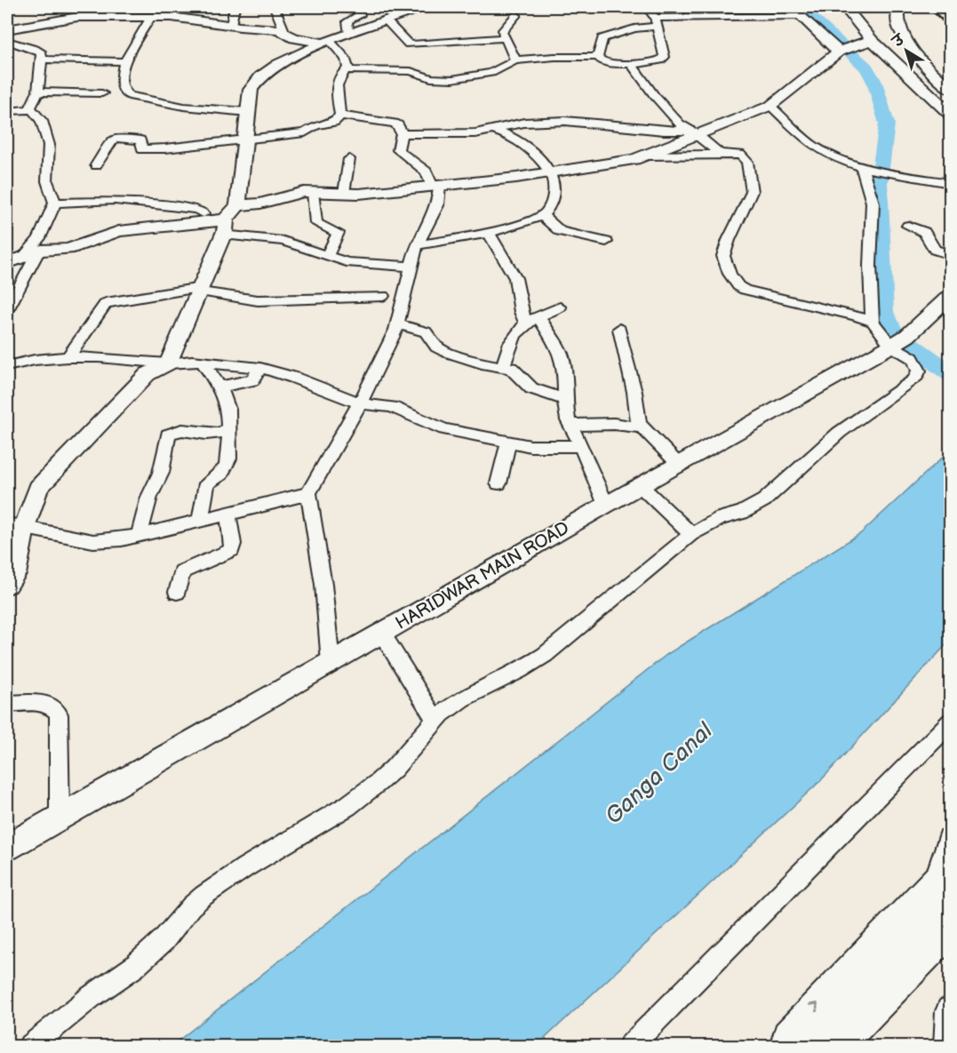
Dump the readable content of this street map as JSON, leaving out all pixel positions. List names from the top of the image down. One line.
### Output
{"streets":{"street":["HARIDWAR MAIN ROAD"]},"water":["Ganga Canal"],"north":"top left"}
